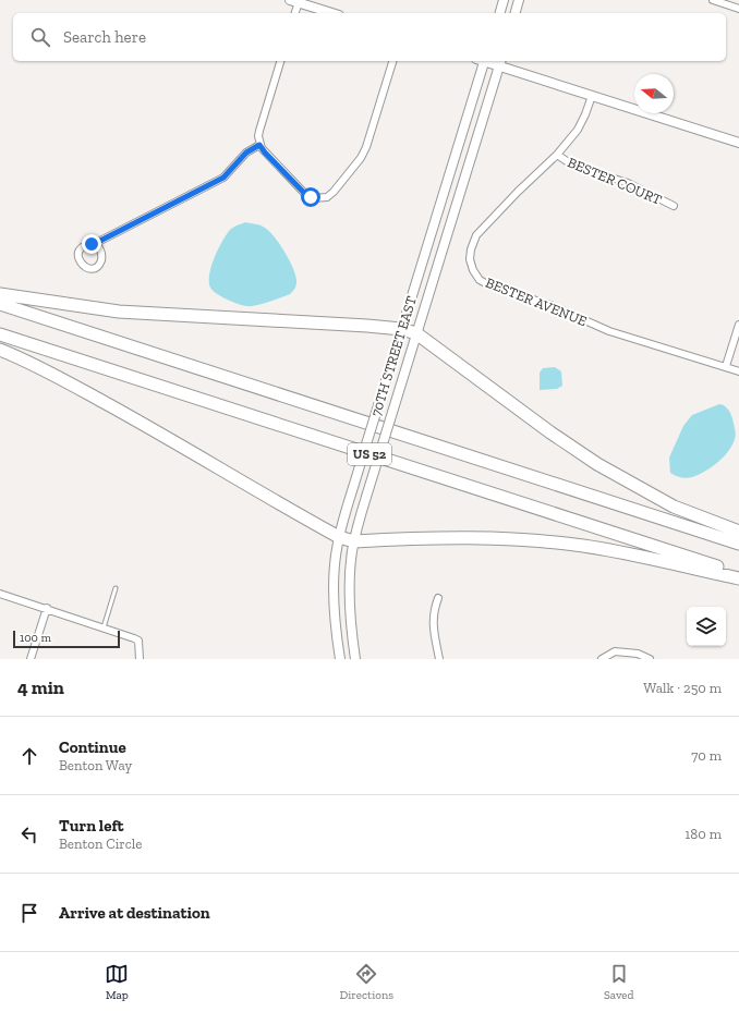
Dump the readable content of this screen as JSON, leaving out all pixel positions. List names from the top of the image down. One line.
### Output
{"streets":{"highway":["US 52"],"main road":["70TH STREET EAST"],"street":["BESTER COURT","BESTER AVENUE"]},"crossings":[["BESTER COURT","BESTER AVENUE"]],"scale_bar":"100 m","north":"left","page":{"search":"Search here","scale":"100 m","heading":["4 min","Walk · 250 m"],"list":[["Continue","Benton Way","70 m"],["Turn left","Benton Circle","180 m"],"Arrive at destination"],"nav":["Map","Directions","Saved"]}}
